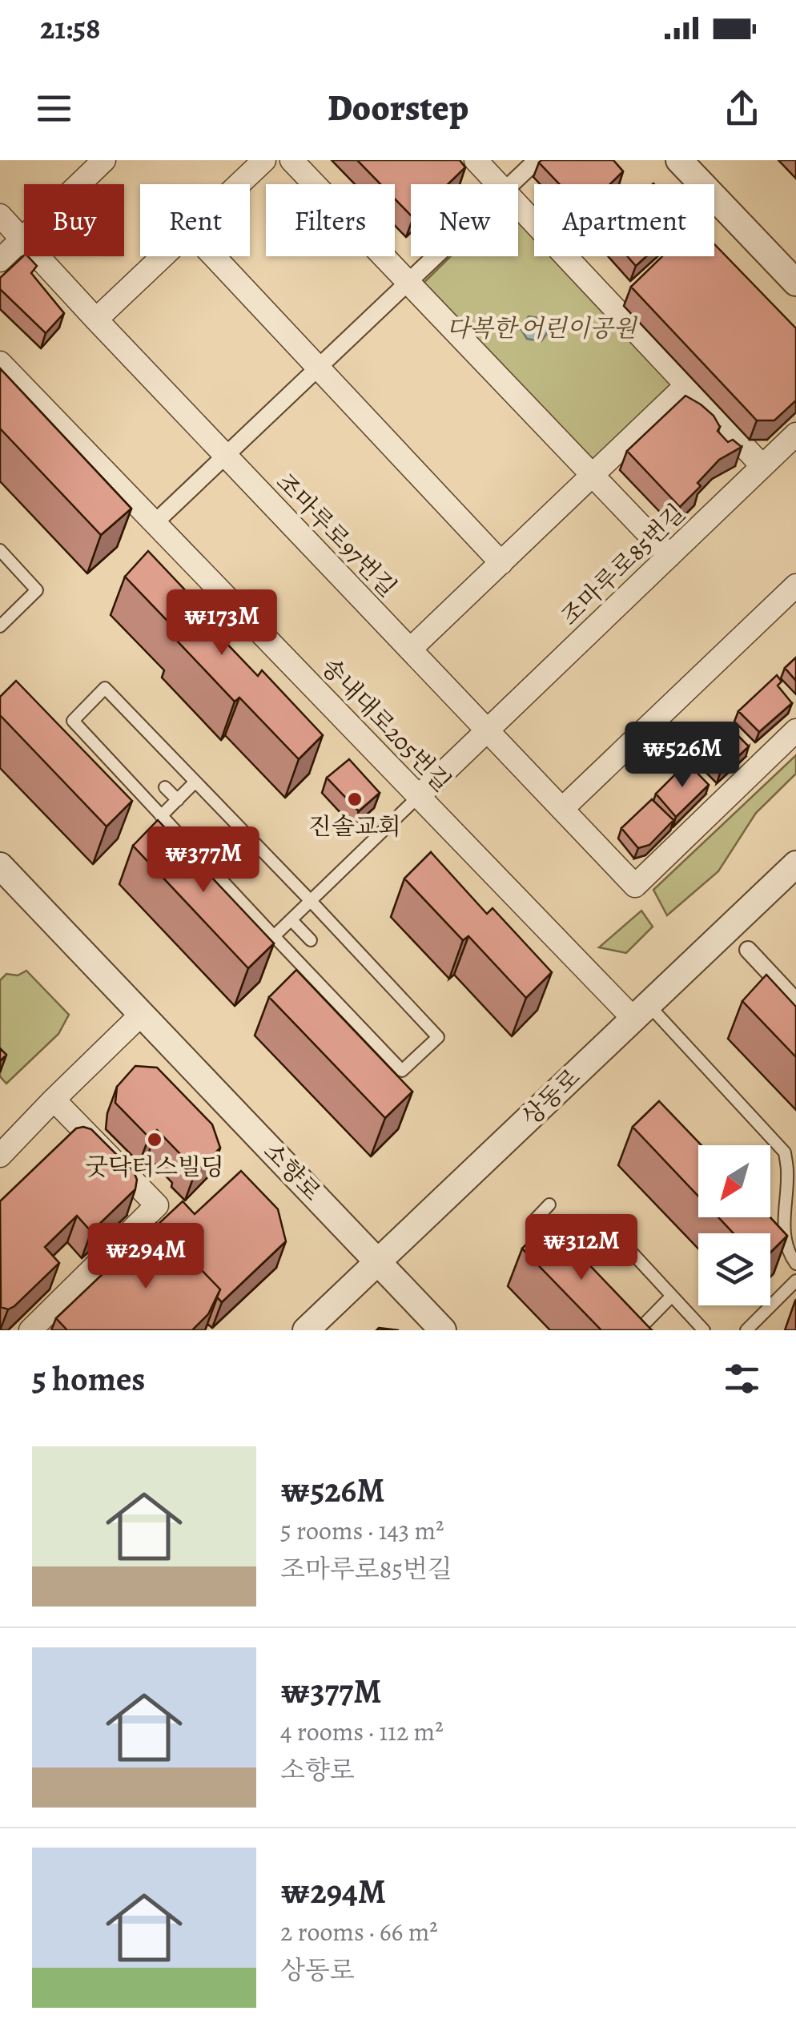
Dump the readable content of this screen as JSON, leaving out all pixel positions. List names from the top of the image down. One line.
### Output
{"streets":{"street":["조마루로97번길","조마루로85번길","송내대로205번길","상동로","소향로"]},"crossings":[["조마루로97번길","조마루로85번길"],["조마루로85번길","송내대로205번길"],["송내대로205번길","상동로"],["상동로","소향로"]],"parks":["다복한 어린이공원"],"places":["진솔교회","굿닥터스빌딩"],"north":"bottom left","page":{"status":"21:58","header":"Doorstep","chip":["Buy","Rent","Filters","New","Apartment"],"price":["₩173M","₩526M","₩377M","₩312M","₩294M"],"heading":"5 homes","list":[{"name":"₩526M","note":"5 rooms · 143 m² · 조마루로85번길"},{"name":"₩377M","note":"4 rooms · 112 m² · 소향로"},{"name":"₩294M","note":"2 rooms · 66 m² · 상동로"}]}}
